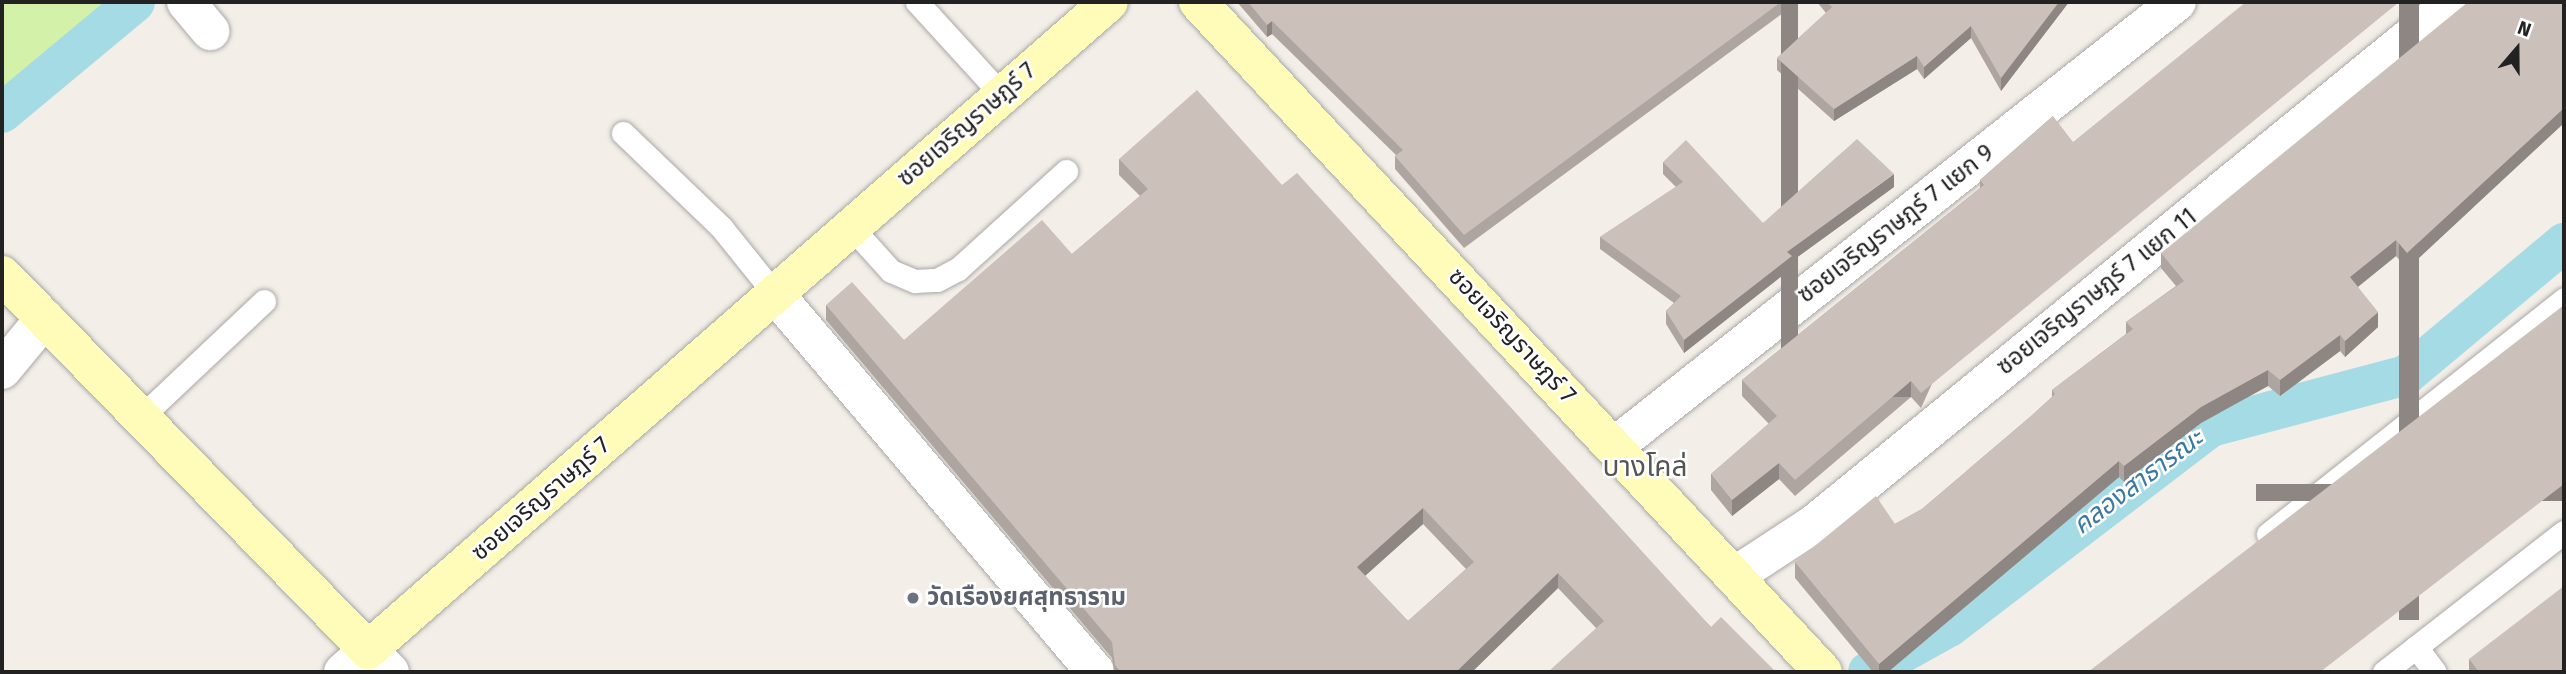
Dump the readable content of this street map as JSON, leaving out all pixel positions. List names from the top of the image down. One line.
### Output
{"streets":{"street":["ซอยเจริญราษฎร์ 7","ซอยเจริญราษฎร์ 7 แยก 9","ซอยเจริญราษฎร์ 7 แยก 11"]},"crossings":[["ซอยเจริญราษฎร์ 7","ซอยเจริญราษฎร์ 7 แยก 9"],["ซอยเจริญราษฎร์ 7","ซอยเจริญราษฎร์ 7 แยก 11"]],"districts":["บางโคล่"],"water":["คลองสาธารณะ"],"places":["วัดเรืองยศสุทธาราม"],"north":"top"}
